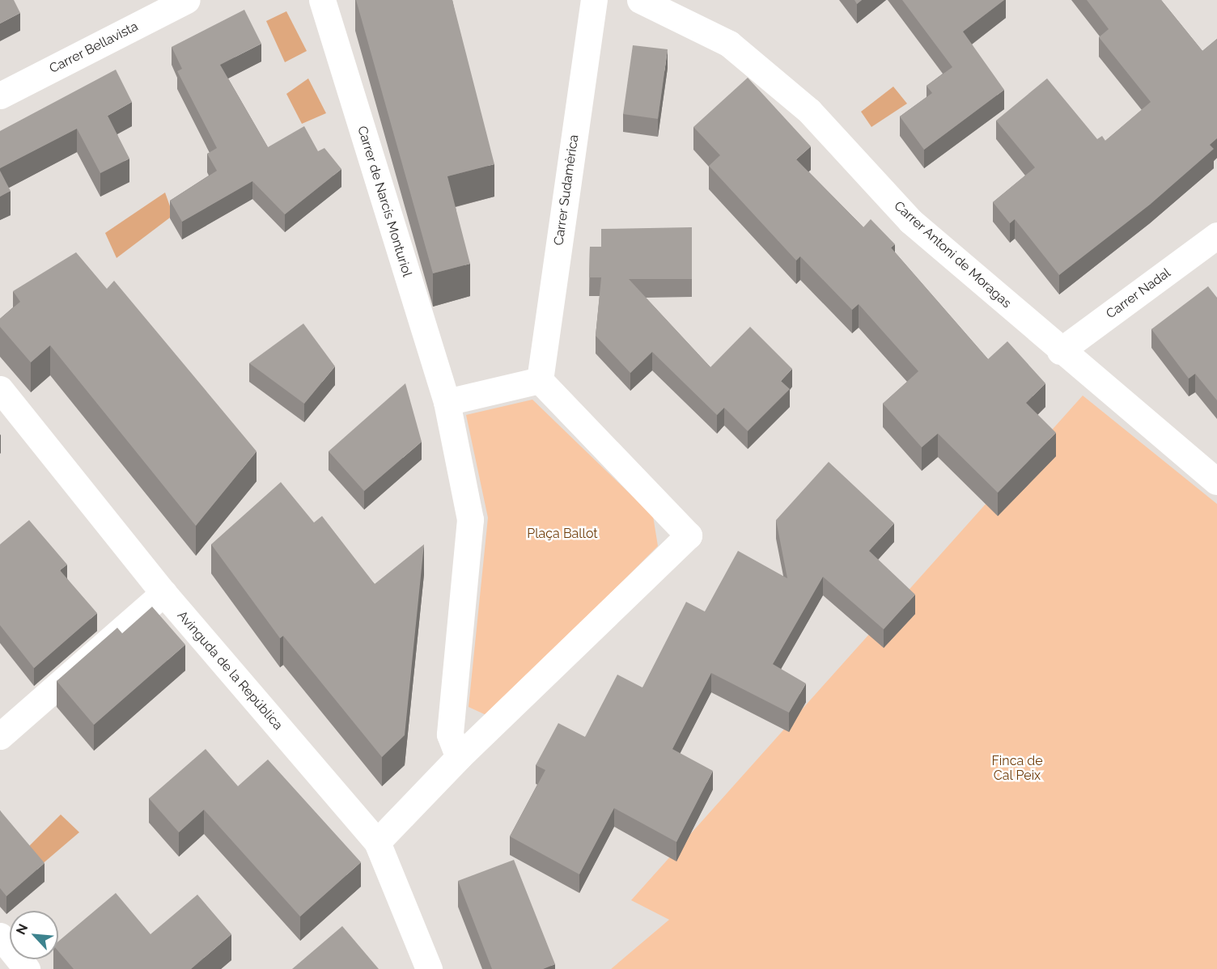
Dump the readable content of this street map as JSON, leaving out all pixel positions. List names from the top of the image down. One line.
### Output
{"streets":{"street":["Carrer Bellavista","Carrer Sudamèrica","Carrer de Narcís Monturiol","Carrer Antoni de Moragas","Carrer Nadal","Avinguda de la República"]},"crossings":[["Carrer Antoni de Moragas","Carrer Nadal"]],"parks":["Plaça Ballot","Finca de Cal Peix"],"north":"top left"}
